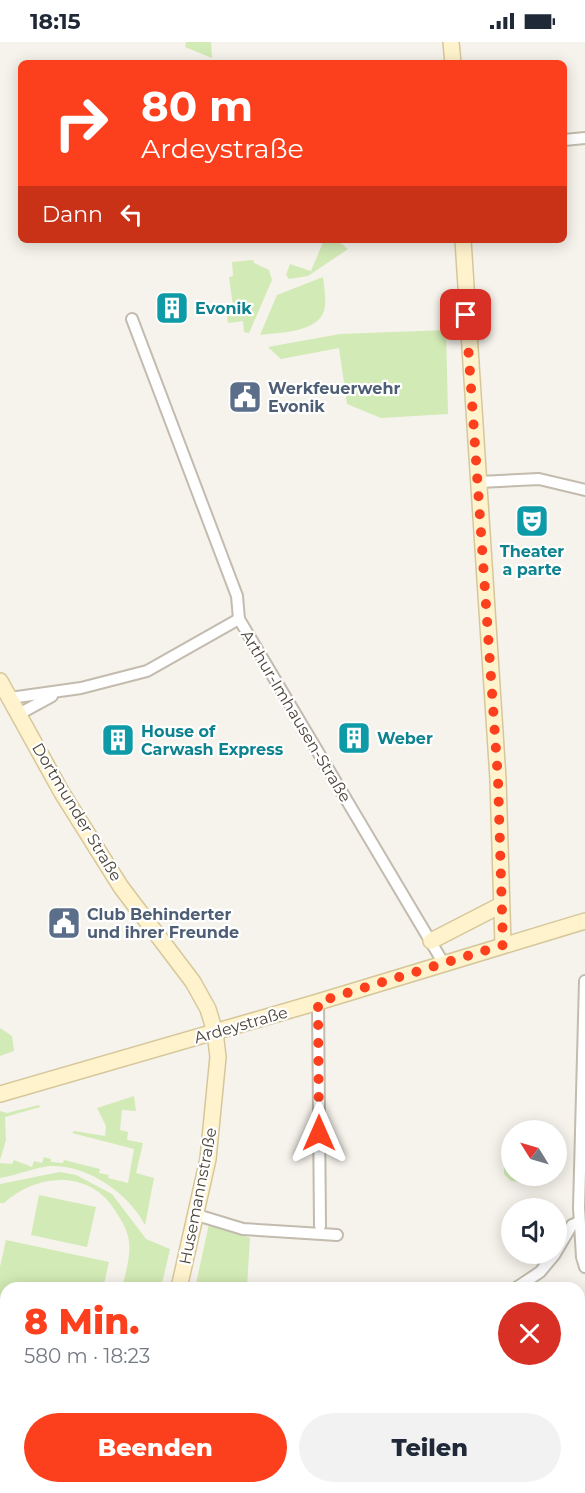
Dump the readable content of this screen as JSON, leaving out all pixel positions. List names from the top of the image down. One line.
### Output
{"streets":{"main road":["Dortmunder Straße","Ardeystraße","Husemannstraße"],"street":["Arthur-Imhausen-Straße"]},"crossings":[["Arthur-Imhausen-Straße","Ardeystraße"],["Dortmunder Straße","Ardeystraße"],["Dortmunder Straße","Husemannstraße"],["Ardeystraße","Husemannstraße"]],"places":{"building":["Evonik","Weber","House of Carwash Express"],"public building":["Werkfeuerwehr Evonik","Club Behinderter und ihrer Freunde"],"theatre":["Theater a parte"]},"north":"top left","page":{"status":"18:15","turn":["80 m","Ardeystraße"],"then":"Dann","heading":["8 Min.","580 m · 18:23"],"buttons":["Beenden","Teilen"]}}
